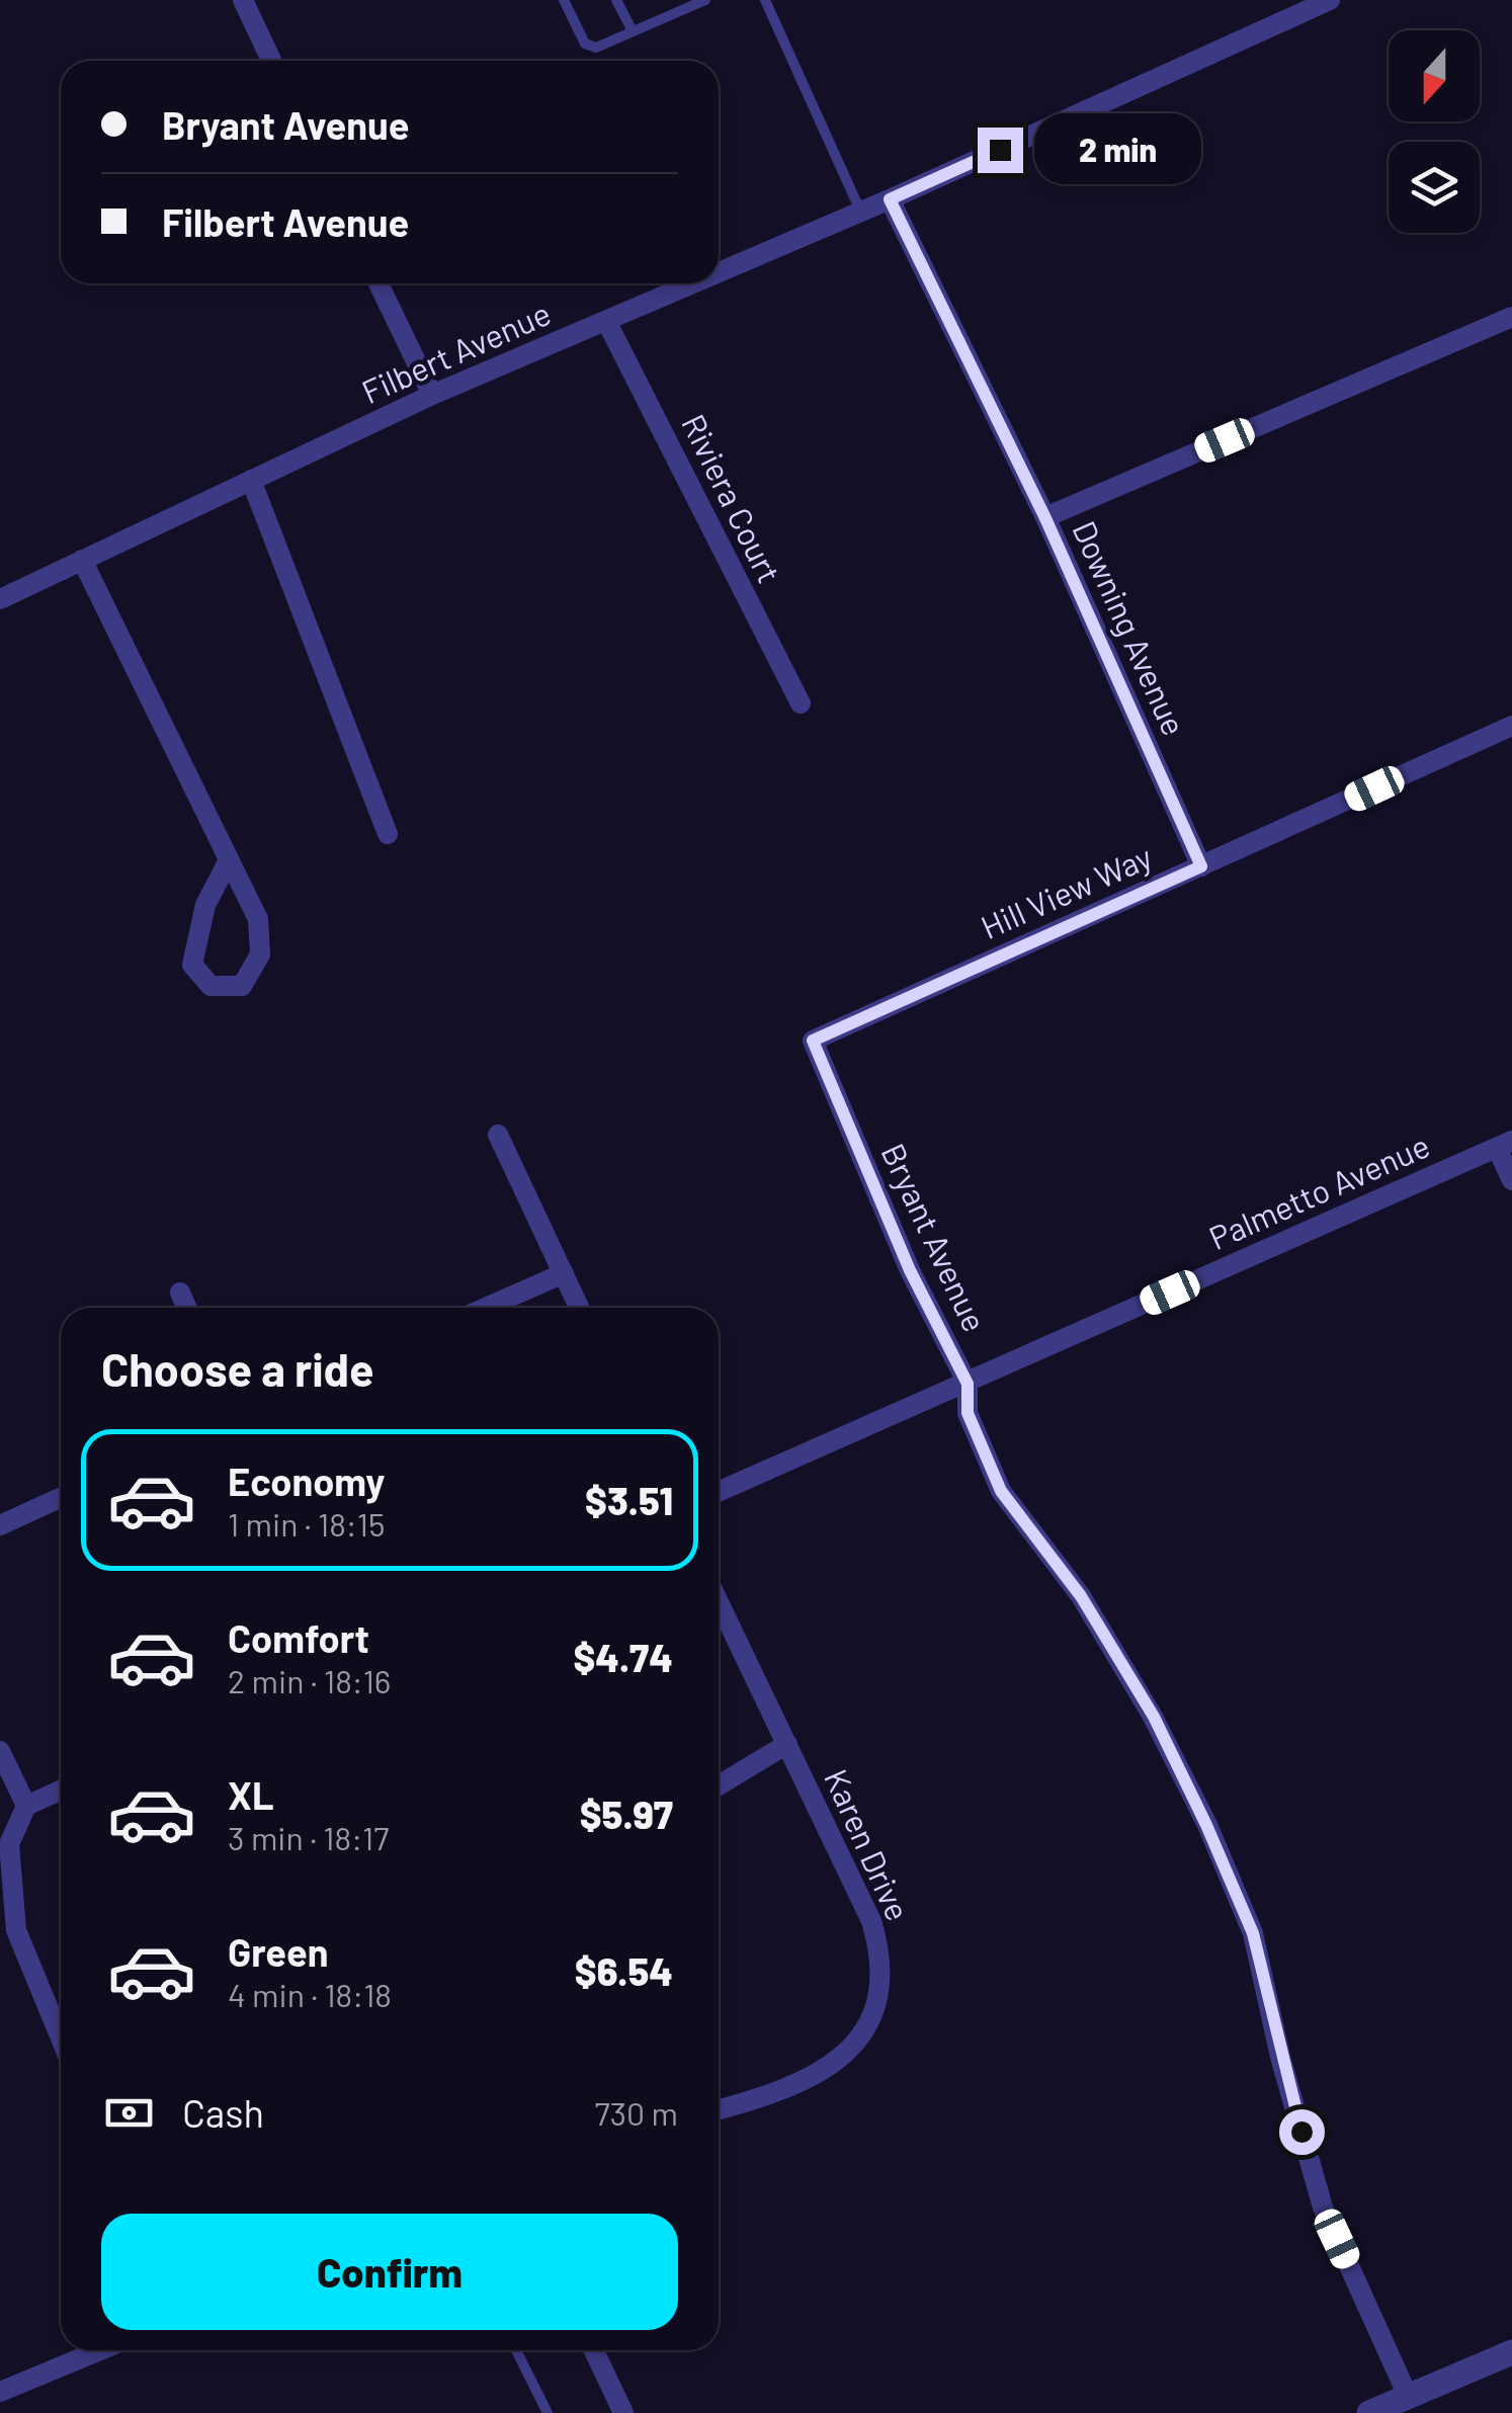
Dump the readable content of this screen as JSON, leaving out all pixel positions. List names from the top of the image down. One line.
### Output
{"streets":{"street":["Filbert Avenue","Riviera Court","Downing Avenue","Hill View Way","Palmetto Avenue","Bryant Avenue","Karen Drive"]},"crossings":[["Filbert Avenue","Riviera Court"],["Filbert Avenue","Downing Avenue"],["Downing Avenue","Hill View Way"],["Hill View Way","Bryant Avenue"],["Palmetto Avenue","Bryant Avenue"]],"north":"bottom","page":{"banner":["Bryant Avenue","Filbert Avenue"],"bubble":"2 min","heading":"Choose a ride","list":[{"name":"Economy","note":"1 min · 18:15","value":"$3.51"},{"name":"Comfort","note":"2 min · 18:16","value":"$4.74"},{"name":"XL","note":"3 min · 18:17","value":"$5.97"},{"name":"Green","note":"4 min · 18:18","value":"$6.54"}],"pay":["Cash","730 m"],"buttons":"Confirm"}}
